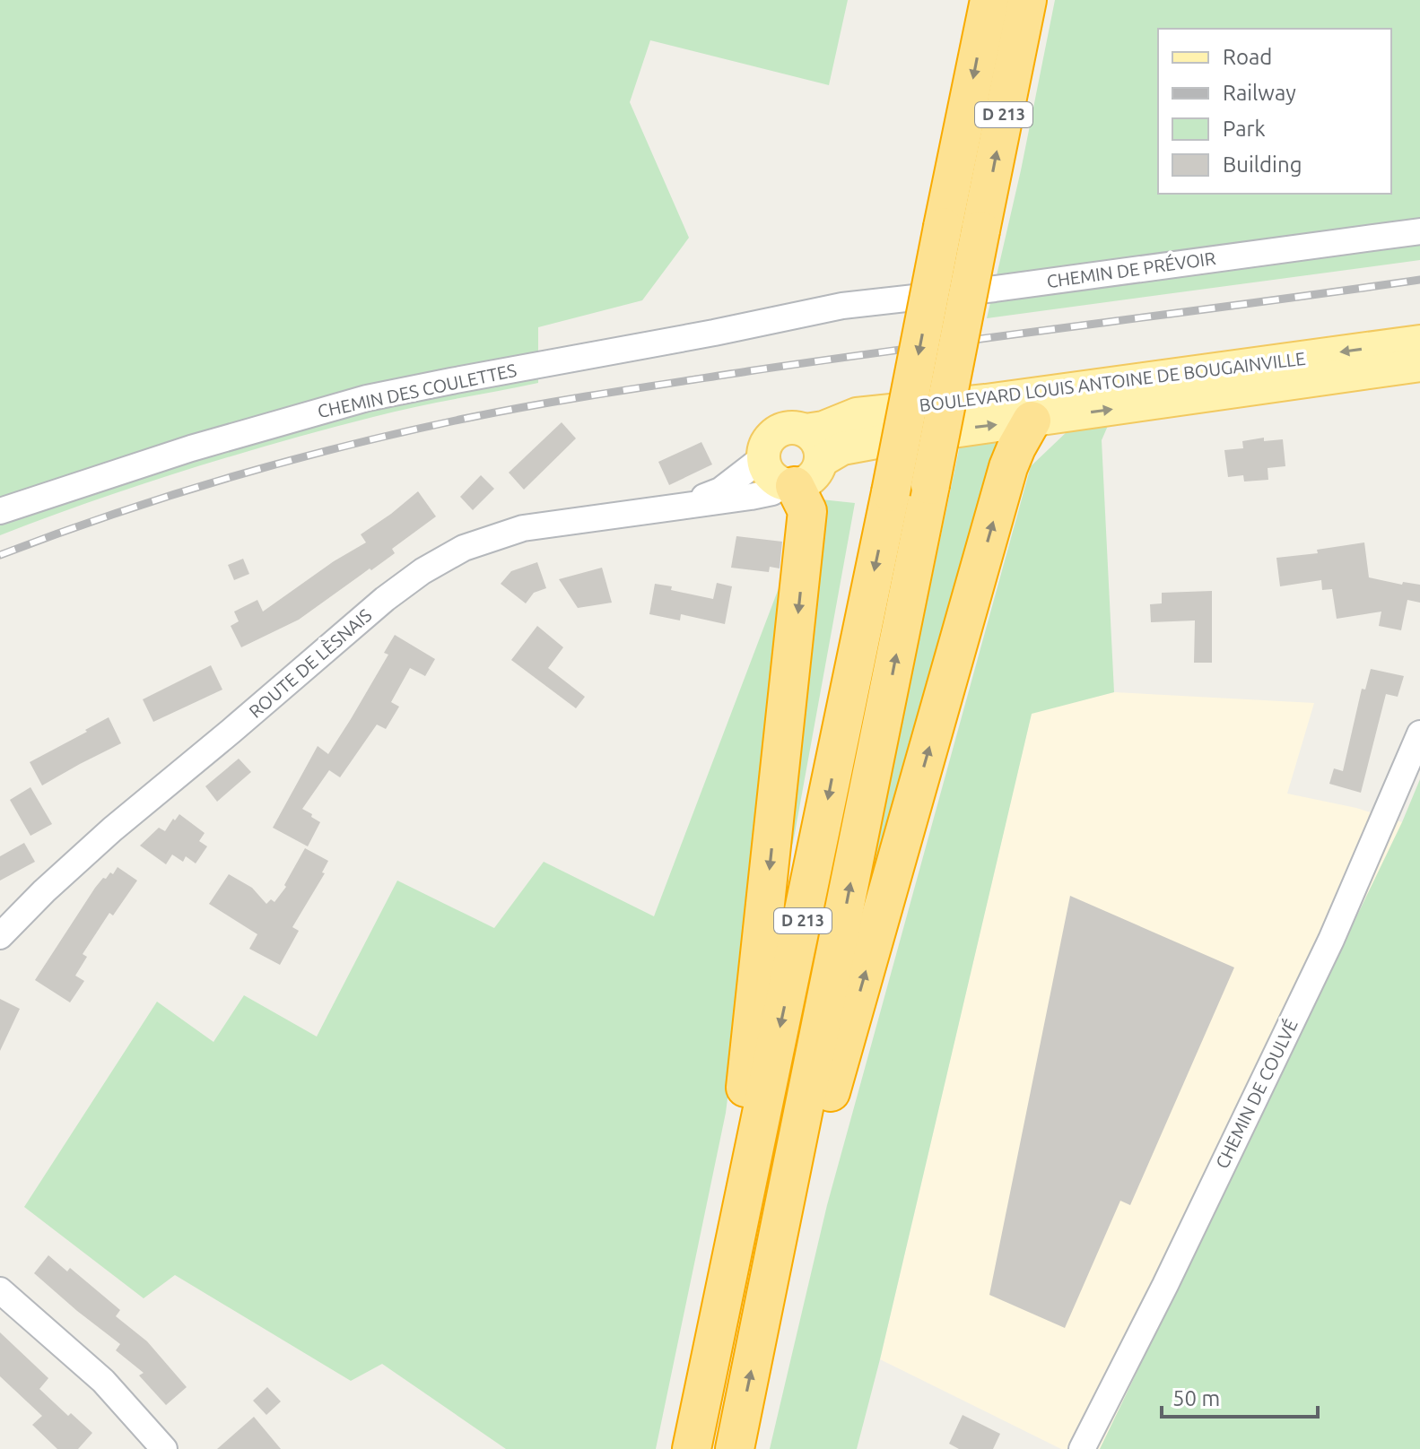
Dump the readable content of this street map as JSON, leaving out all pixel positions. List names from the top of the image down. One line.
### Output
{"streets":{"highway":["D 213"],"main road":["BOULEVARD LOUIS ANTOINE DE BOUGAINVILLE"],"street":["CHEMIN DE PRÉVOIR","CHEMIN DES COULETTES","ROUTE DE LÈSNAIS","CHEMIN DE COULVÉ"]},"crossings":[["CHEMIN DE PRÉVOIR","CHEMIN DES COULETTES"],["BOULEVARD LOUIS ANTOINE DE BOUGAINVILLE","ROUTE DE LÈSNAIS"]],"legend":["Road","Railway","Park","Building"],"scale_bar":"50 m"}
